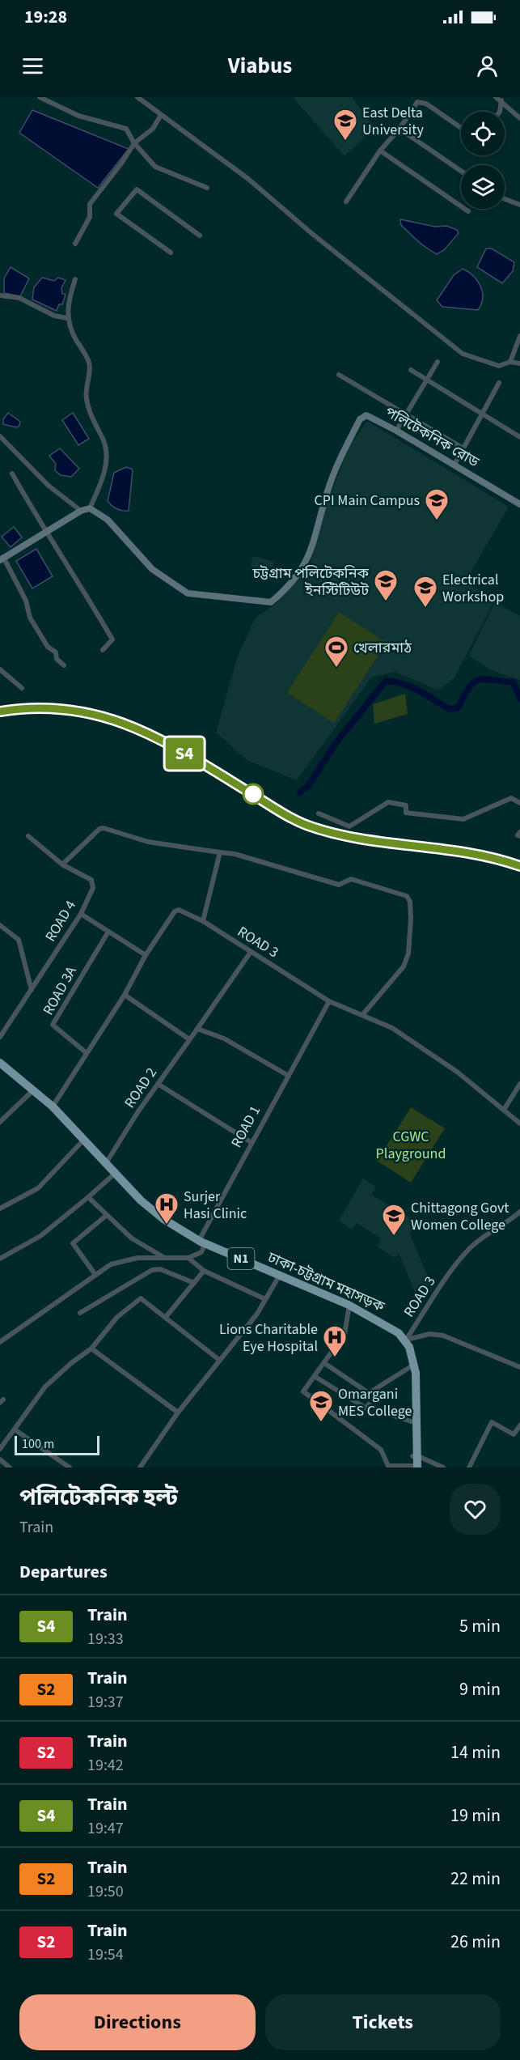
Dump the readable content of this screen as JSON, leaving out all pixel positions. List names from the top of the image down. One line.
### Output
{"streets":{"highway":["N1","ঢাকা-চট্টগ্রাম মহাসড়ক"],"main road":["পলিটেকনিক রোড"],"street":["ROAD 4","ROAD 3","ROAD 3A","ROAD 2","ROAD 1"]},"crossings":[["ROAD 3","ROAD 3A"],["ROAD 3","ROAD 2"],["ROAD 3","ROAD 1"],["ROAD 3","ঢাকা-চট্টগ্রাম মহাসড়ক"],["ROAD 2","ঢাকা-চট্টগ্রাম মহাসড়ক"],["ROAD 1","ঢাকা-চট্টগ্রাম মহাসড়ক"]],"parks":["CGWC Playground"],"places":{"school or university":["East Delta University","CPI Main Campus","চট্টগ্রাম পলিটেকনিক ইনস্টিটিউট","Electrical Workshop","Chittagong Govt Women College","Omargani MES College"],"sports":["খেলারমাঠ"],"hospital":["Surjer Hasi Clinic","Lions Charitable Eye Hospital"]},"scale_bar":"100 m","page":{"status":"19:28","header":"Viabus","on_map":"S4","scale":"100 m","heading":[["পলিটেকনিক হল্ট","Train"],"Departures"],"list":[{"mark":"S4","name":"Train","note":"19:33","value":"5 min"},{"mark":"S2","name":"Train","note":"19:37","value":"9 min"},{"mark":"S2","name":"Train","note":"19:42","value":"14 min"},{"mark":"S4","name":"Train","note":"19:47","value":"19 min"},{"mark":"S2","name":"Train","note":"19:50","value":"22 min"},{"mark":"S2","name":"Train","note":"19:54","value":"26 min"}],"buttons":["Directions","Tickets"]}}
